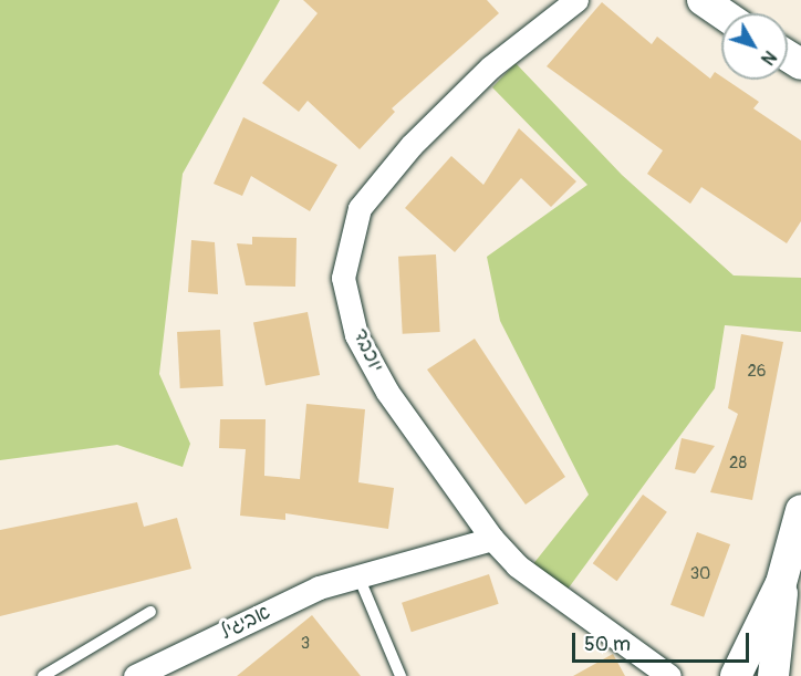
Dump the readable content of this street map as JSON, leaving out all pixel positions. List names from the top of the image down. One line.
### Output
{"streets":{"street":["יוכבד","אביגיל"]},"crossings":[["יוכבד","אביגיל"]],"house_numbers":["26","28","30","3"],"scale_bar":"50 m","north":"bottom right"}
